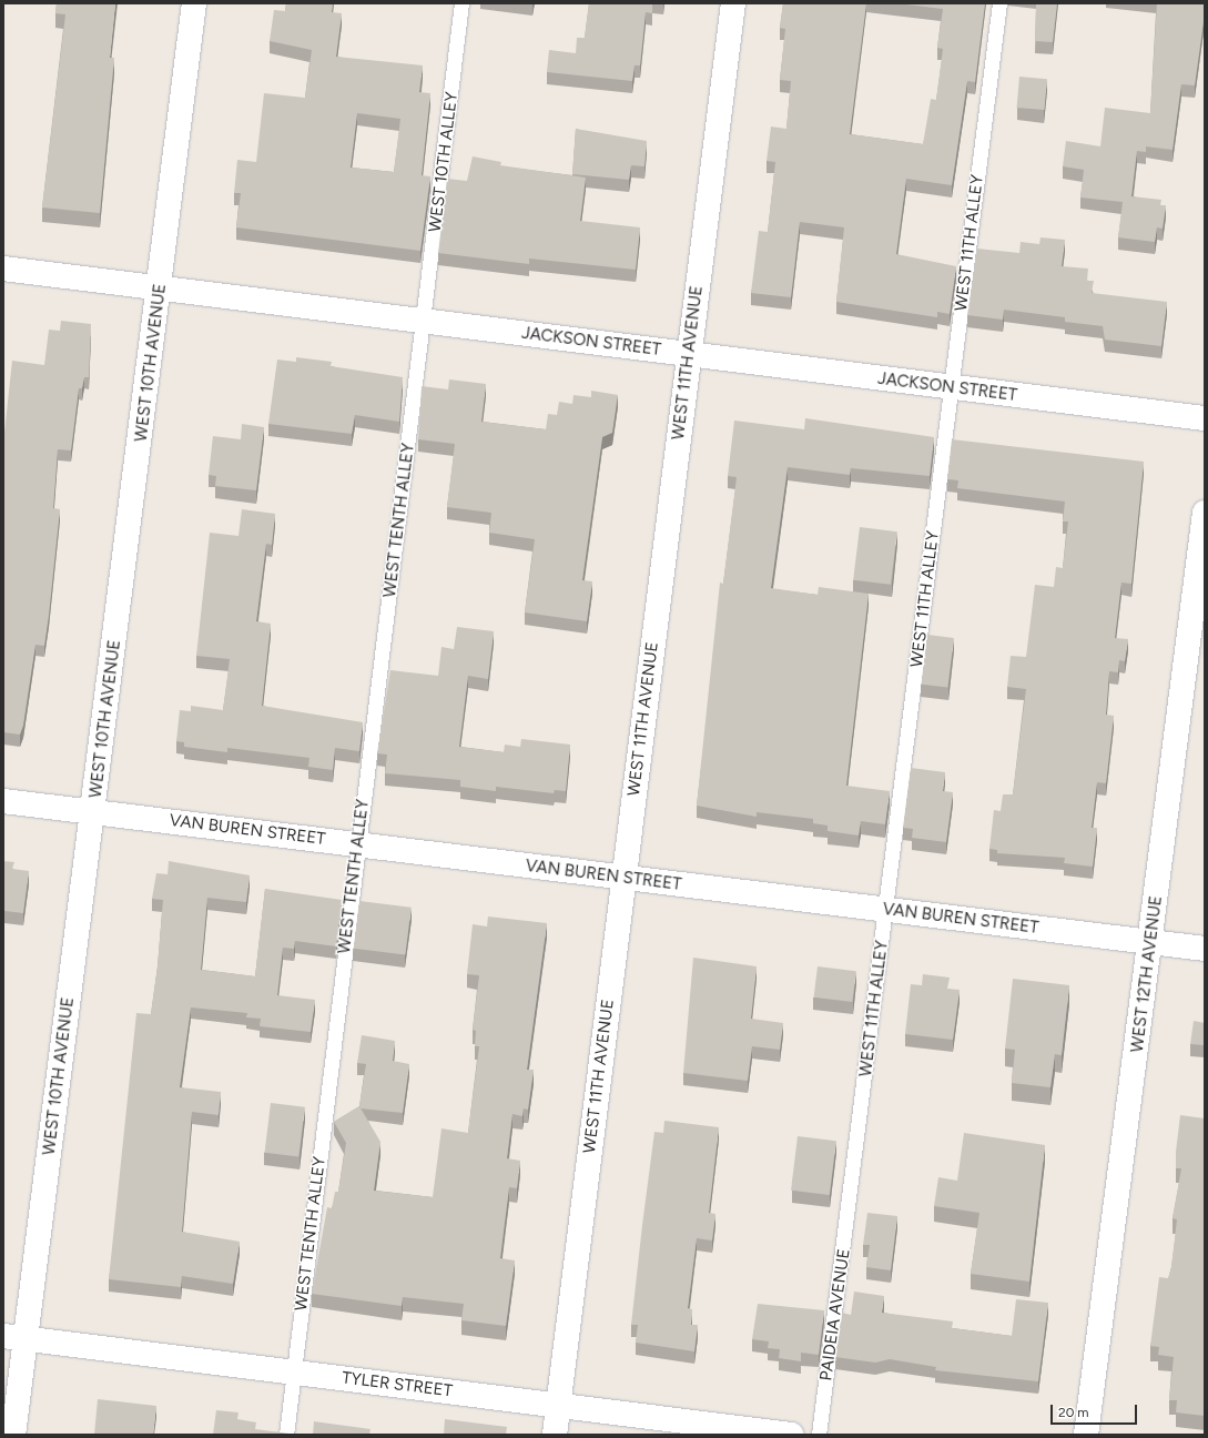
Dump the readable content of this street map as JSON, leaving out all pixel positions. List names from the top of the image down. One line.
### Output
{"streets":{"street":["JACKSON STREET","WEST 10TH AVENUE","WEST 11TH AVENUE","VAN BUREN STREET","WEST 12TH AVENUE","TYLER STREET"],"lane":["WEST 10TH ALLEY","WEST 11TH ALLEY","WEST TENTH ALLEY","PAIDEIA AVENUE"]},"crossings":[["WEST 10TH ALLEY","JACKSON STREET"],["WEST 10TH ALLEY","WEST TENTH ALLEY"],["WEST 11TH ALLEY","JACKSON STREET"],["WEST 11TH ALLEY","VAN BUREN STREET"],["WEST 11TH ALLEY","PAIDEIA AVENUE"],["JACKSON STREET","WEST 10TH AVENUE"],["JACKSON STREET","WEST 11TH AVENUE"],["JACKSON STREET","WEST TENTH ALLEY"],["WEST 10TH AVENUE","VAN BUREN STREET"],["WEST 10TH AVENUE","TYLER STREET"],["WEST 11TH AVENUE","VAN BUREN STREET"],["WEST 11TH AVENUE","TYLER STREET"],["WEST TENTH ALLEY","VAN BUREN STREET"],["WEST TENTH ALLEY","TYLER STREET"],["VAN BUREN STREET","WEST 12TH AVENUE"]],"scale_bar":"20 m"}
